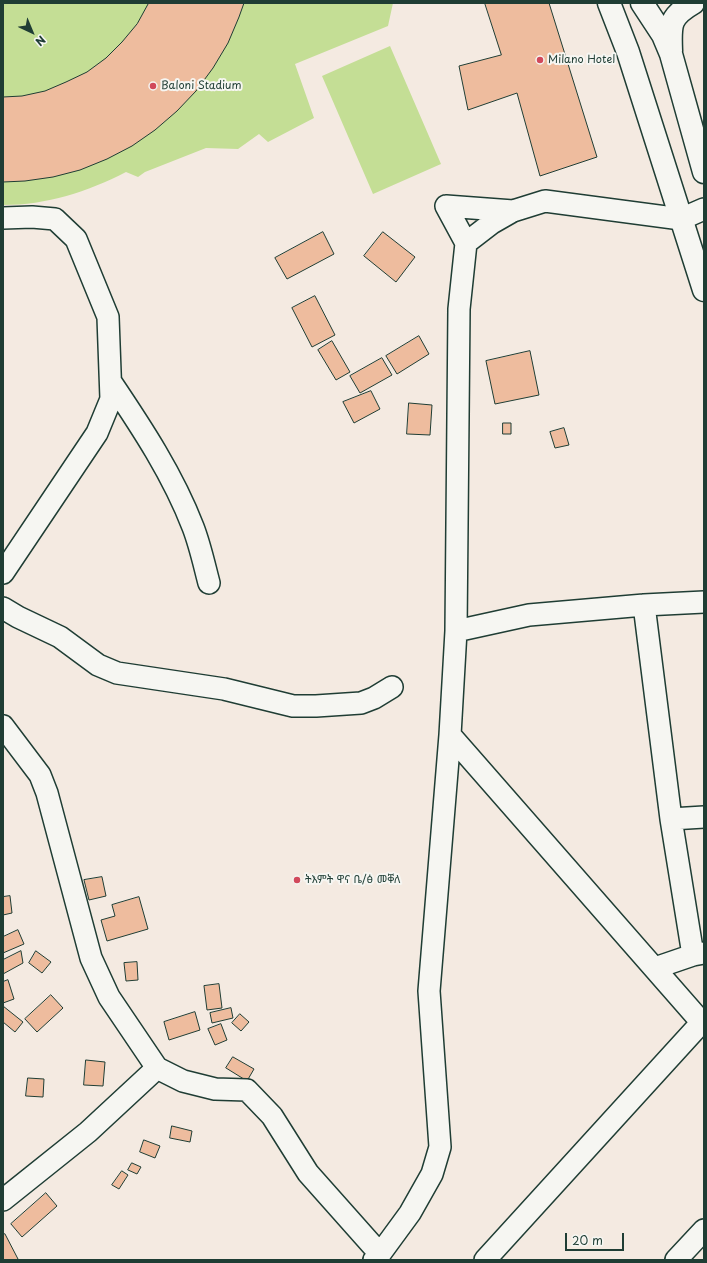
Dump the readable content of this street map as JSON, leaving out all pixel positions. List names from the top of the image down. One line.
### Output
{"places":["Milano Hotel","Baloni Stadium","ትእምት ዋና ቤ/ፅ መቐለ"],"scale_bar":"20 m","north":"bottom right"}
